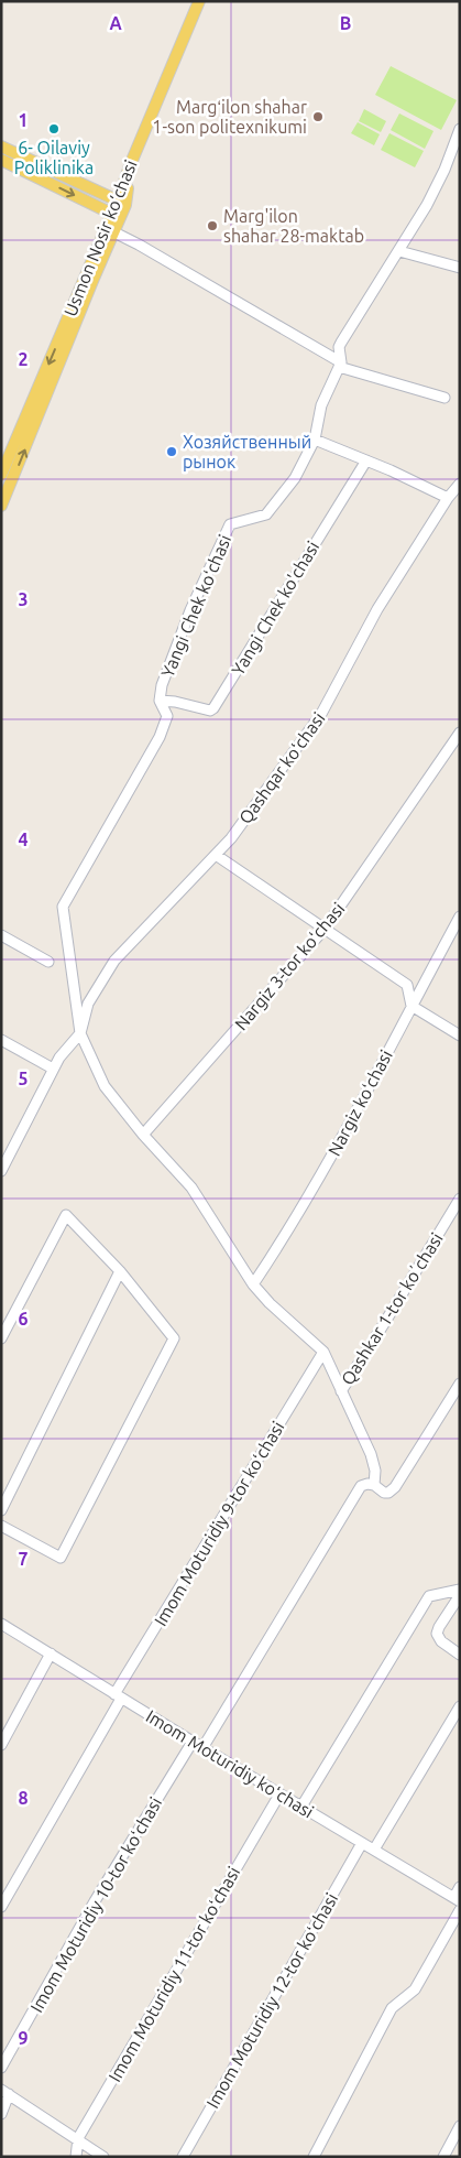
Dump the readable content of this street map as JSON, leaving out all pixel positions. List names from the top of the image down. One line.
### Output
{"streets":{"main road":["Usmon Nosir ko‘chasi"],"street":["Yangi Chek koʻchasi","Yangi Chek ko'chasi","Qashqar koʻchasi","Nargiz 3-tor koʻchasi","Nargiz koʻchasi","Qashkar 1-tor koʼchasi","Imom Moturidiy 9-tor koʻchasi","Imom Moturidiy koʻchasi","Imom Moturidiy 10-tor koʻchasi","Imom Moturidiy 11-tor koʻchasi","Imom Moturidiy 12-tor koʻchasi"]},"crossings":[["Yangi Chek koʻchasi","Yangi Chek ko'chasi"],["Yangi Chek koʻchasi","Qashqar koʻchasi"],["Imom Moturidiy 9-tor koʻchasi","Imom Moturidiy koʻchasi"],["Imom Moturidiy koʻchasi","Imom Moturidiy 10-tor koʻchasi"],["Imom Moturidiy koʻchasi","Imom Moturidiy 11-tor koʻchasi"],["Imom Moturidiy koʻchasi","Imom Moturidiy 12-tor koʻchasi"]],"places":["Margʻilon shahar 1-son politexnikumi","6- Oilaviy Poliklinika","Marg'ilon shahar 28-maktab","Хозяйственный рынок"],"grid":{"columns":["A","B"],"rows":["1","2","3","4","5","6","7","8","9"]}}
